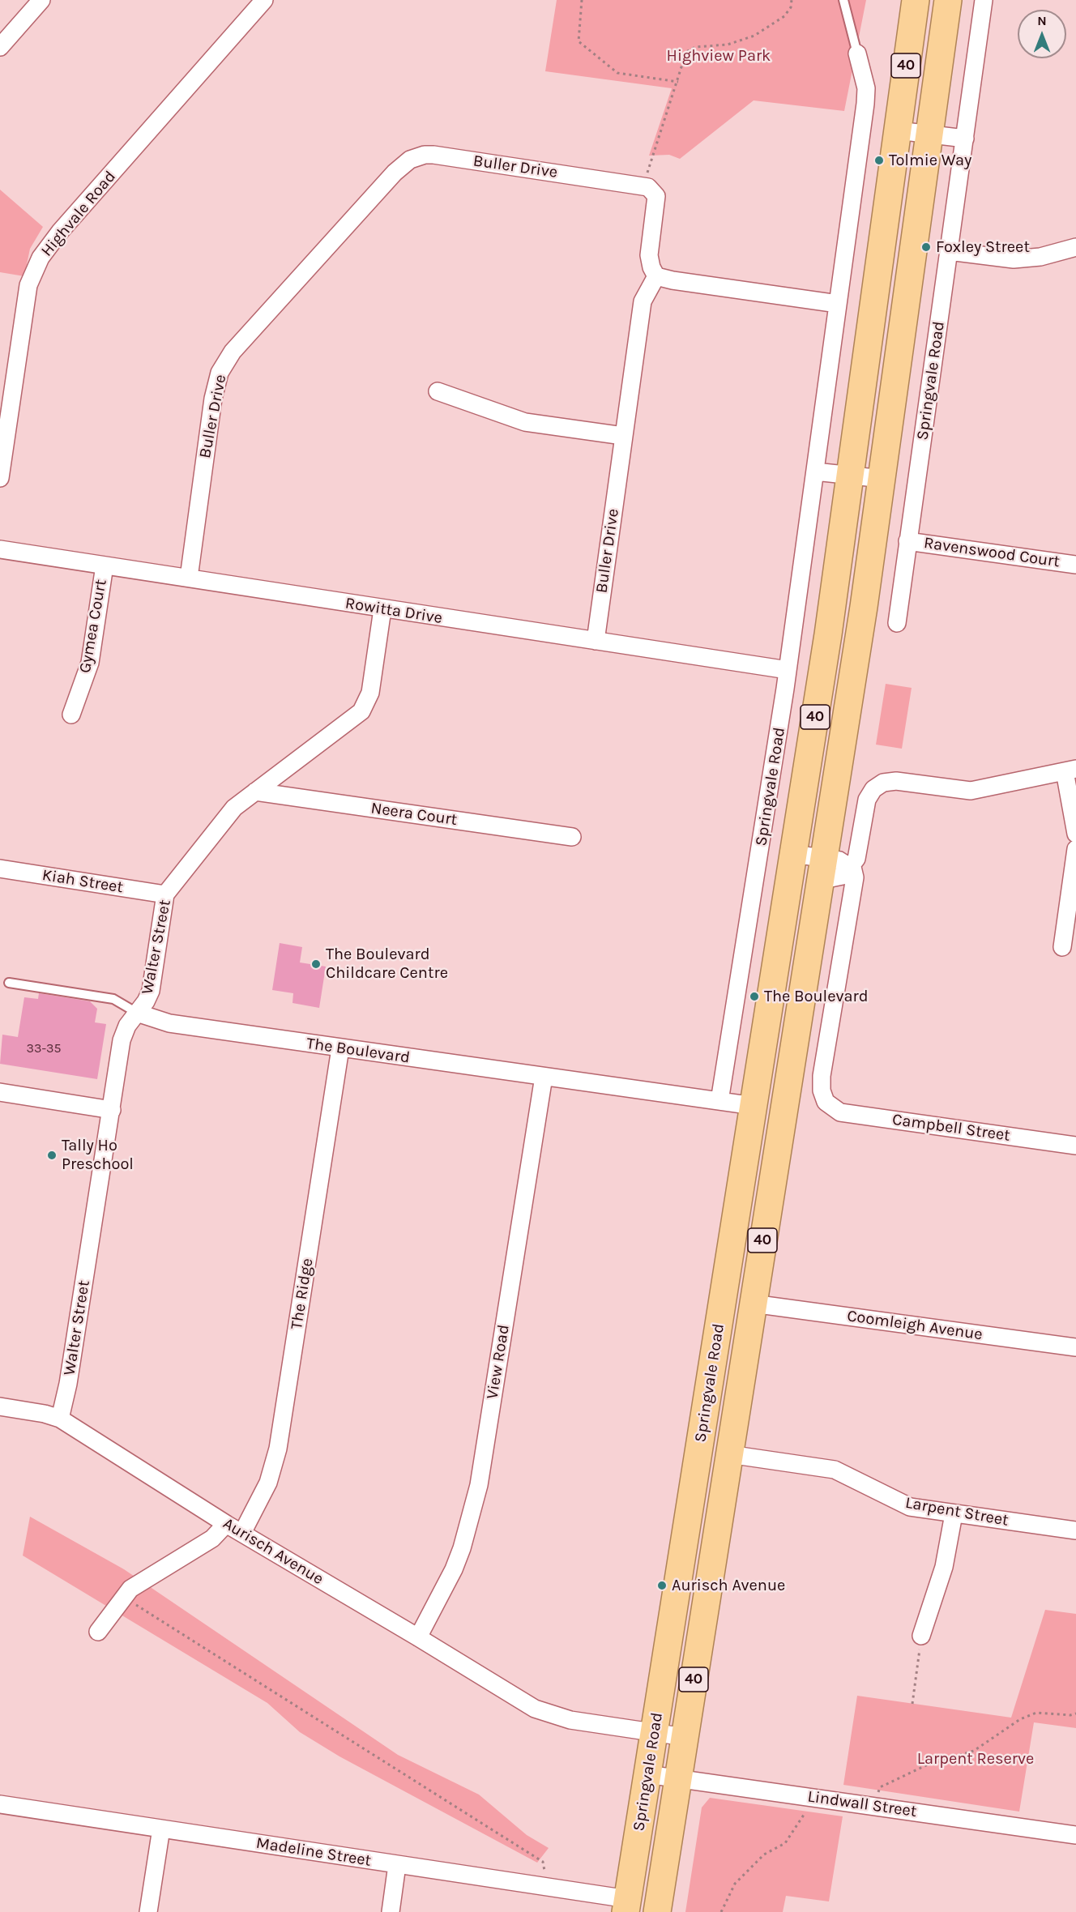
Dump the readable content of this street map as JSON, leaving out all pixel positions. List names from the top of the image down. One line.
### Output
{"streets":{"highway":["40","Springvale Road"],"street":["Buller Drive","Highvale Road","Ravenswood Court","Rowitta Drive","Gymea Court","Neera Court","Kiah Street","Walter Street","The Boulevard","Campbell Street","The Ridge","Coomleigh Avenue","View Road","Larpent Street","Aurisch Avenue","Lindwall Street","Madeline Street"]},"crossings":[["Buller Drive","Rowitta Drive"],["Springvale Road","Ravenswood Court"],["Springvale Road","Rowitta Drive"],["Springvale Road","The Boulevard"],["Springvale Road","Campbell Street"],["Springvale Road","Coomleigh Avenue"],["Springvale Road","Larpent Street"],["Springvale Road","Aurisch Avenue"],["Springvale Road","Lindwall Street"],["Springvale Road","Madeline Street"],["Rowitta Drive","Gymea Court"],["Rowitta Drive","Walter Street"],["Neera Court","Walter Street"],["Kiah Street","Walter Street"],["Walter Street","The Boulevard"],["Walter Street","Aurisch Avenue"],["The Boulevard","The Ridge"],["The Boulevard","View Road"],["The Ridge","Aurisch Avenue"],["View Road","Aurisch Avenue"]],"parks":["Highview Park","Larpent Reserve"],"places":["Tolmie Way","Foxley Street","The Boulevard Childcare Centre","The Boulevard","Tally Ho Preschool","Aurisch Avenue"],"house_numbers":["33-35"],"north":"top"}
